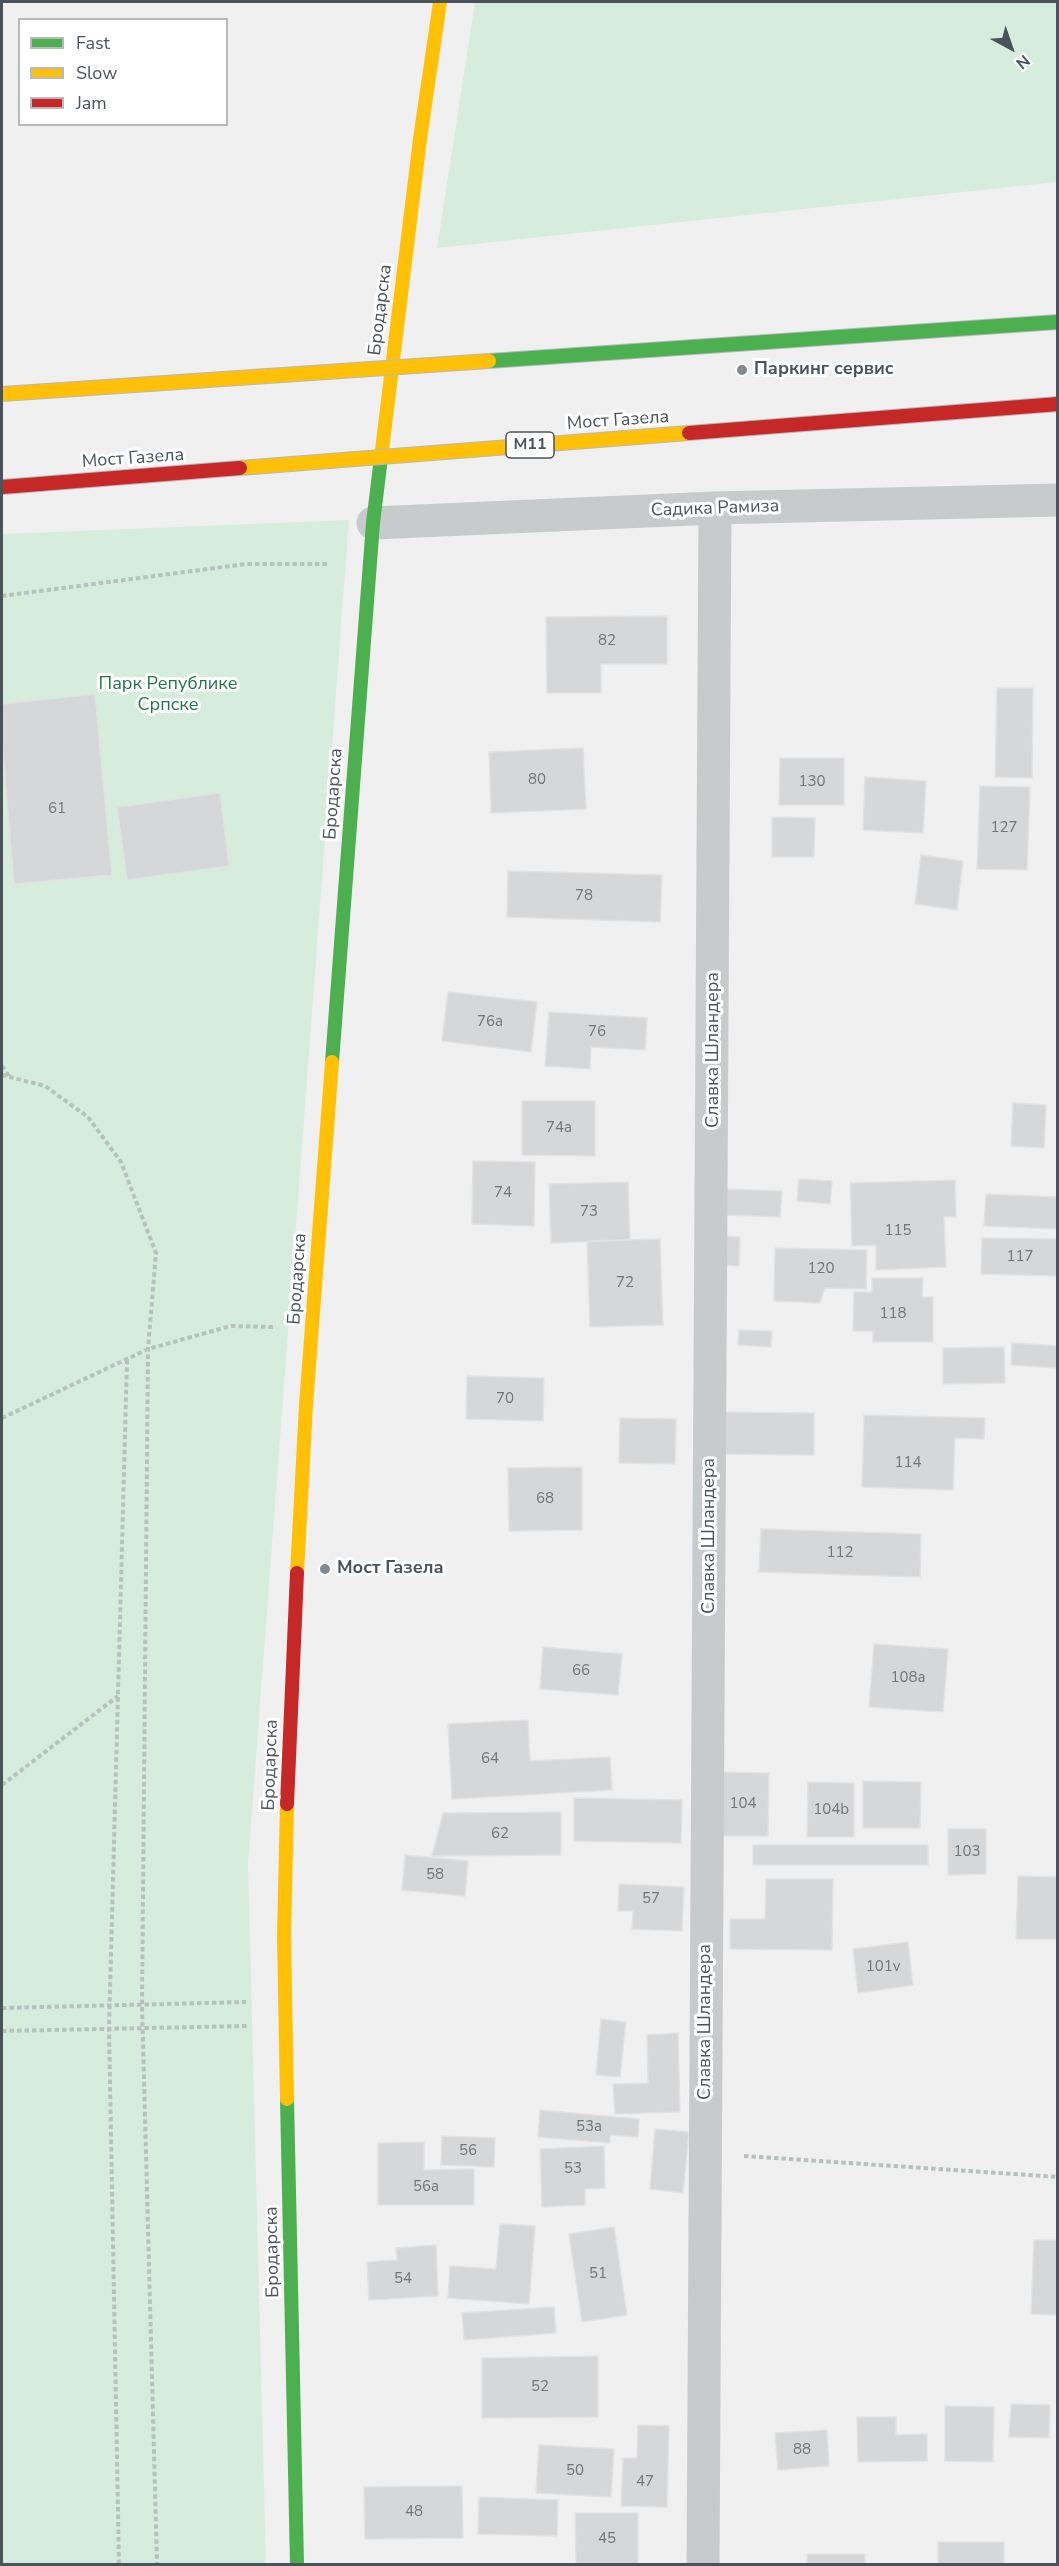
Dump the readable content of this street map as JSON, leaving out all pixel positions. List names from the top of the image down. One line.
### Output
{"streets":{"main road":["Бродарска","Мост Газела","M11"],"street":["Садика Рамиза","Славка Шландера"]},"crossings":[["Бродарска","Садика Рамиза"],["Садика Рамиза","Славка Шландера"]],"parks":["Парк Републике Српске"],"places":["Паркинг сервис","Мост Газела"],"house_numbers":["82","80","130","61","127","78","76a","76","74a","74","73","115","117","120","72","118","70","114","68","112","66","108a","64","104","104b","62","103","58","57","101v","53a","56","53","56a","51","54","52","88","50","47","48","45"],"legend":["Fast","Slow","Jam"],"north":"bottom right"}
